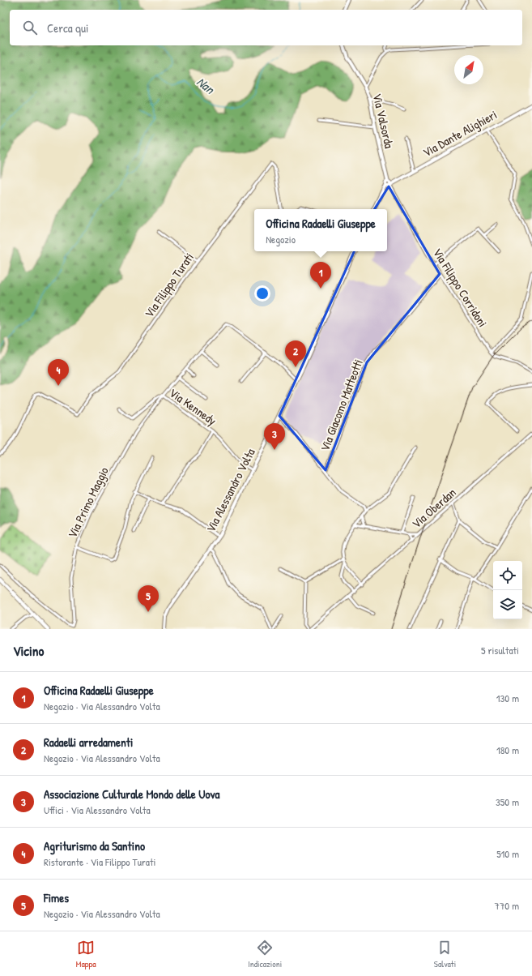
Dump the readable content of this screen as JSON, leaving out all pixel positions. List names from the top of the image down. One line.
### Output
{"streets":{"street":["Via Valsorda","Via Dante Alighieri","Via Filippo Turati","Via Filippo Corridoni","Via Giacomo Matteotti","Via Kennedy","Via Alessandro Volta","Via Primo Maggio","Via Oberdan"]},"crossings":[["Via Valsorda","Via Dante Alighieri"],["Via Valsorda","Via Filippo Corridoni"],["Via Dante Alighieri","Via Filippo Corridoni"],["Via Filippo Corridoni","Via Giacomo Matteotti"],["Via Kennedy","Via Alessandro Volta"],["Via Kennedy","Via Primo Maggio"]],"water":["Nan"],"north":"top right","page":{"search":"Cerca qui","popup":["Officina Radaelli Giuseppe","Negozio"],"pins":["1","2","4","3","5"],"heading":["Vicino","5 risultati"],"list":[{"mark":"1","name":"Officina Radaelli Giuseppe","note":"Negozio · Via Alessandro Volta","value":"130 m"},{"mark":"2","name":"Radaelli arredamenti","note":"Negozio · Via Alessandro Volta","value":"180 m"},{"mark":"3","name":"Associazione Culturale Mondo delle Uova","note":"Uffici · Via Alessandro Volta","value":"350 m"},{"mark":"4","name":"Agriturismo da Santino","note":"Ristorante · Via Filippo Turati","value":"510 m"},{"mark":"5","name":"Fimes","note":"Negozio · Via Alessandro Volta","value":"770 m"}],"nav":["Mappa","Indicazioni","Salvati"]}}
